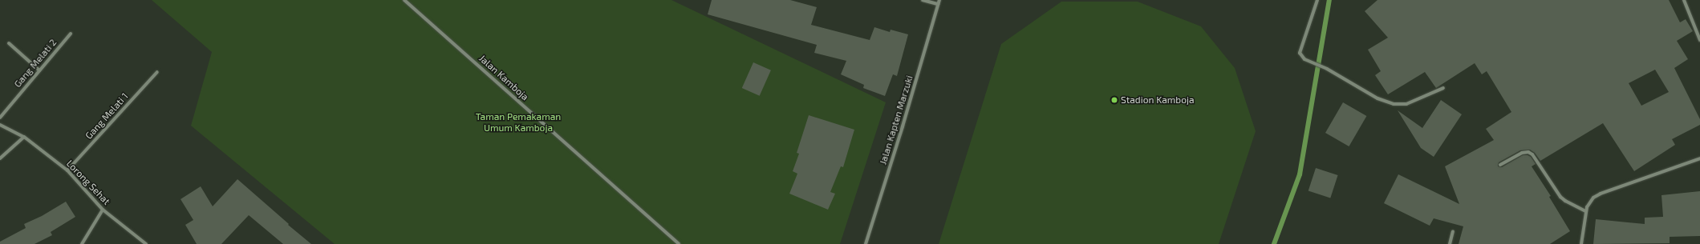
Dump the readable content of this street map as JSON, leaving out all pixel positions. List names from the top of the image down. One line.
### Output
{"streets":{"street":["Gang Melati 2","Jalan Kamboja","Gang Melati 1","Jalan Kapten Marzuki","Lorong Sehat"]},"crossings":[["Gang Melati 1","Lorong Sehat"]],"parks":["Taman Pemakaman Umum Kamboja"],"places":["Stadion Kamboja"]}
